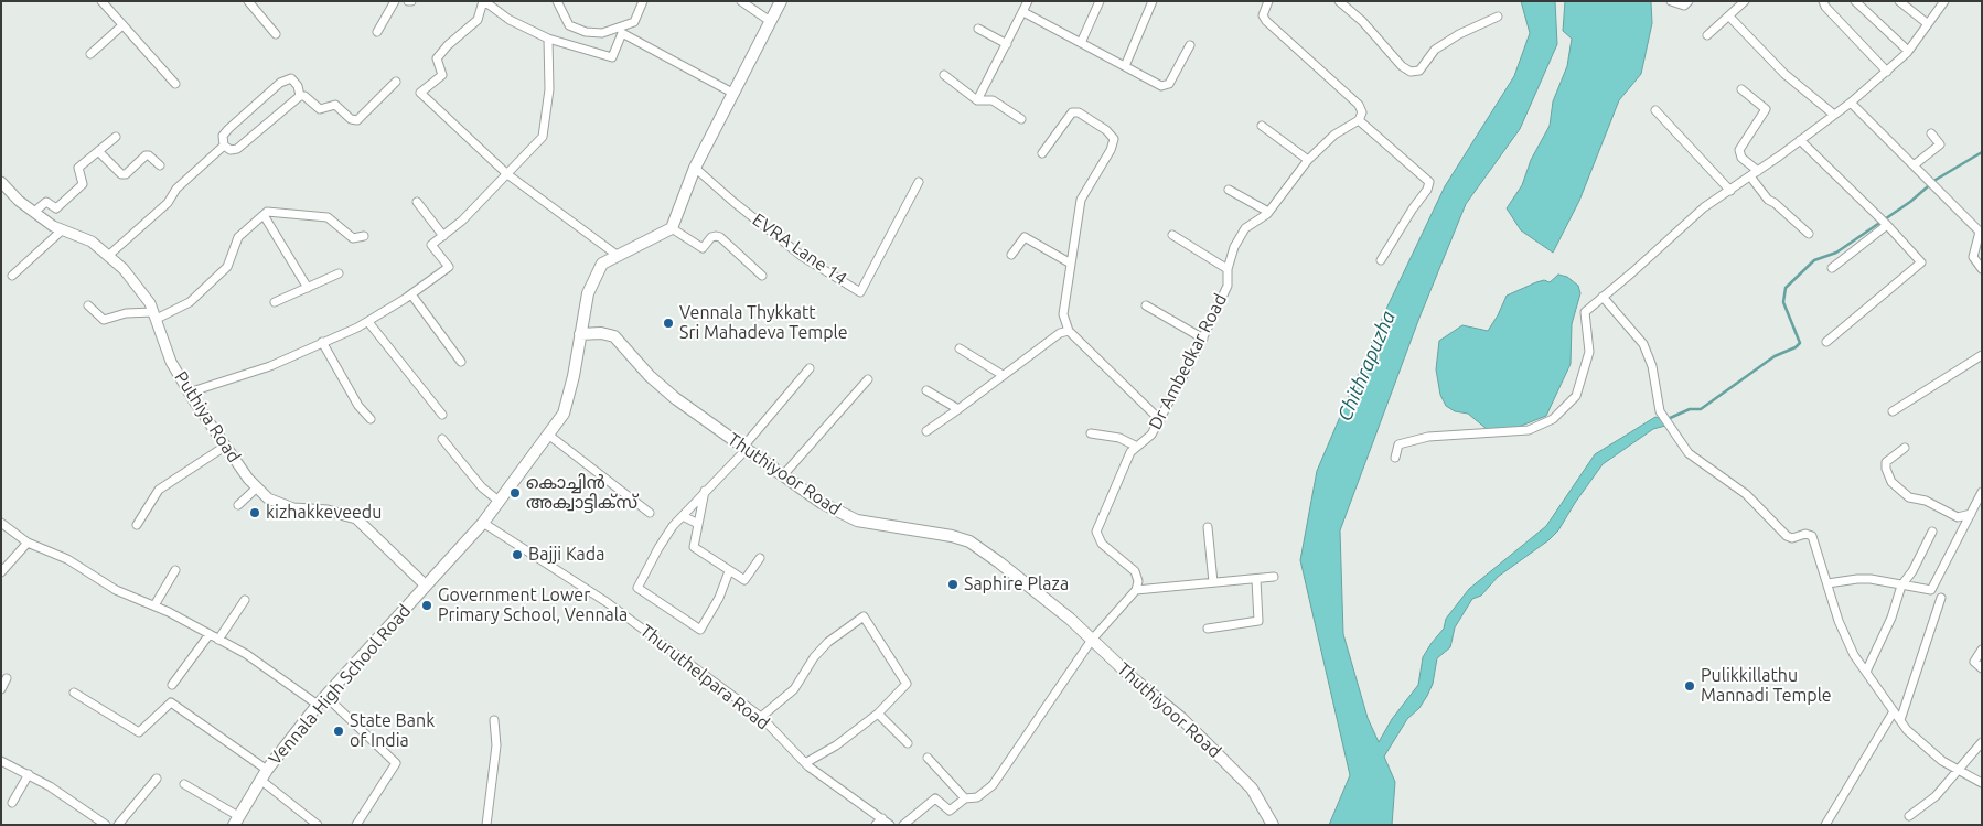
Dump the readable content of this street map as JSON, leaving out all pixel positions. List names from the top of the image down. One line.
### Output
{"streets":{"main road":["Thuthiyoor Road","Vennala High School Road"],"street":["EVRA Lane 14","Dr Ambedkar Road","Puthiya Road","Thuruthelpara Road"]},"crossings":[["Puthiya Road","Vennala High School Road"],["Thuthiyoor Road","Vennala High School Road"],["Thuruthelpara Road","Vennala High School Road"]],"water":["Chithrapuzha"],"places":["Vennala Thykkatt Sri Mahadeva Temple","കൊച്ചിൻ അക്വാട്ടിക്സ്","kizhakkeveedu","Bajji Kada","Saphire Plaza","Government Lower Primary School, Vennala","Pulikkillathu Mannadi Temple","State Bank of India"]}
